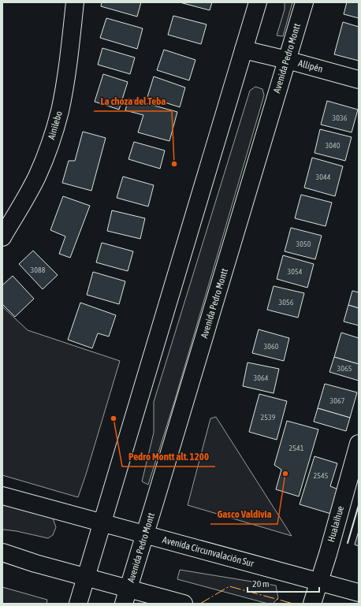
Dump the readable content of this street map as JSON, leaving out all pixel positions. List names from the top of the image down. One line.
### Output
{"streets":{"main road":["Avenida Pedro Montt","Allipén","Ainilebo","Hualaihue","Avenida Circunvalación Sur"]},"crossings":[["Avenida Pedro Montt","Allipén"],["Avenida Pedro Montt","Avenida Circunvalación Sur"],["Hualaihue","Avenida Circunvalación Sur"]],"places":["La choza del Teba","Pedro Montt alt. 1200","Gasco Valdivia"],"house_numbers":["3036","3040","3044","3050","3088","3054","3056","3060","3065","3064","3067","2539","2541","2545"],"scale_bar":"20 m"}
